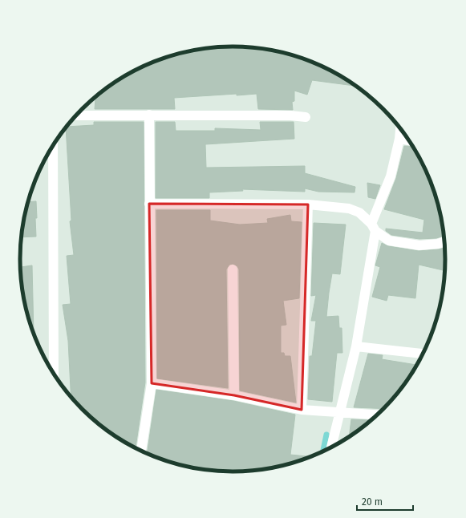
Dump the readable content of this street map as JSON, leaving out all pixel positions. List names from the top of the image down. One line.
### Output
{"scale_bar":"20 m"}
